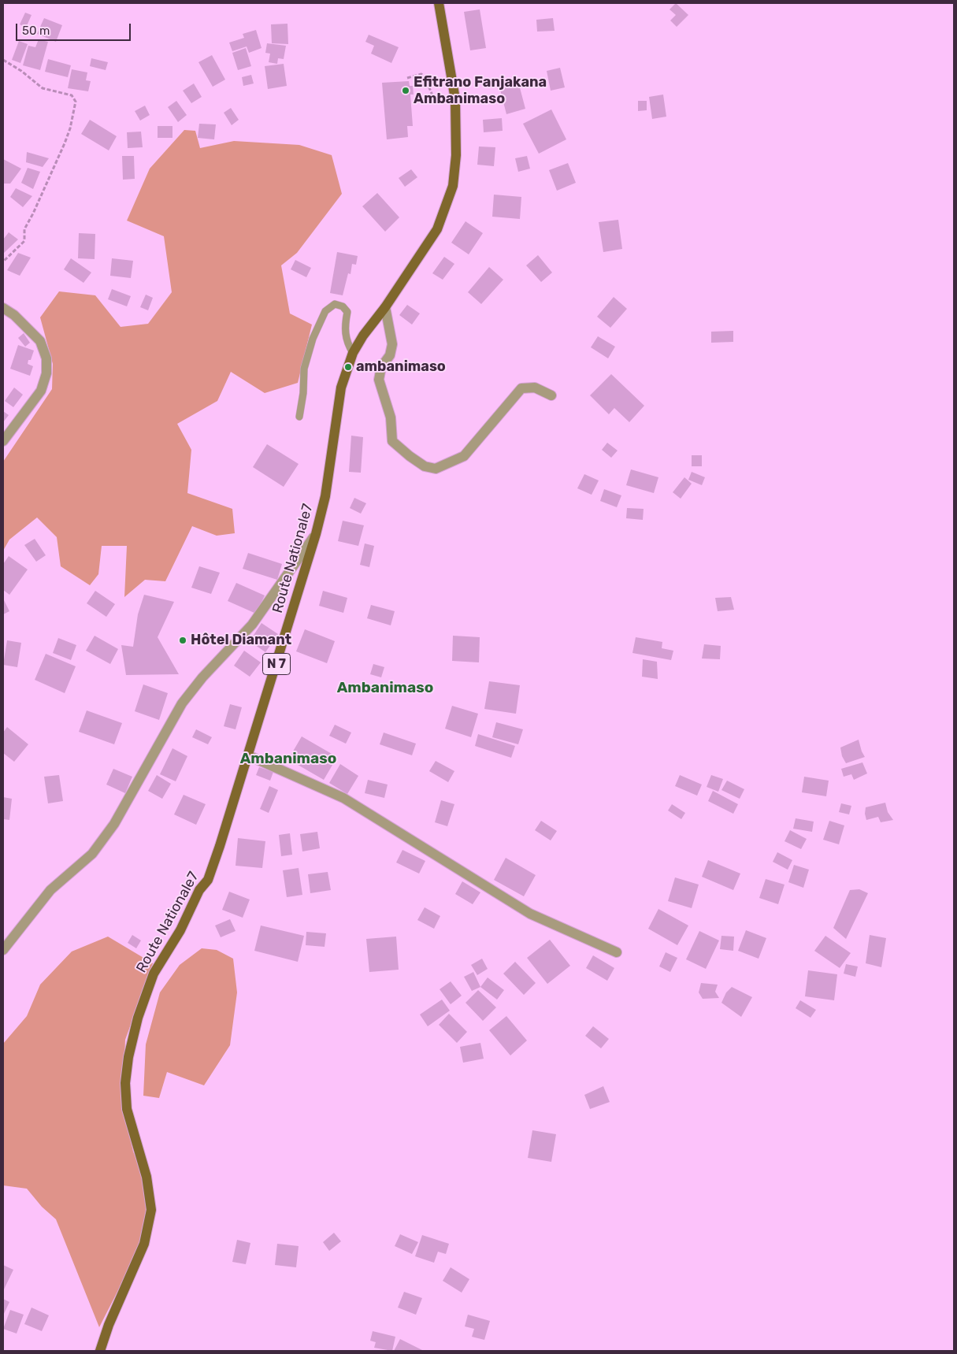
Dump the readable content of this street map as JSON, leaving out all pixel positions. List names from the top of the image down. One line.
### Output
{"streets":{"main road":["Route Nationale7","N 7"]},"districts":["Ambanimaso","Ambanimaso"],"places":["Efitrano Fanjakana Ambanimaso","ambanimaso","Hôtel Diamant"],"scale_bar":"50 m"}
